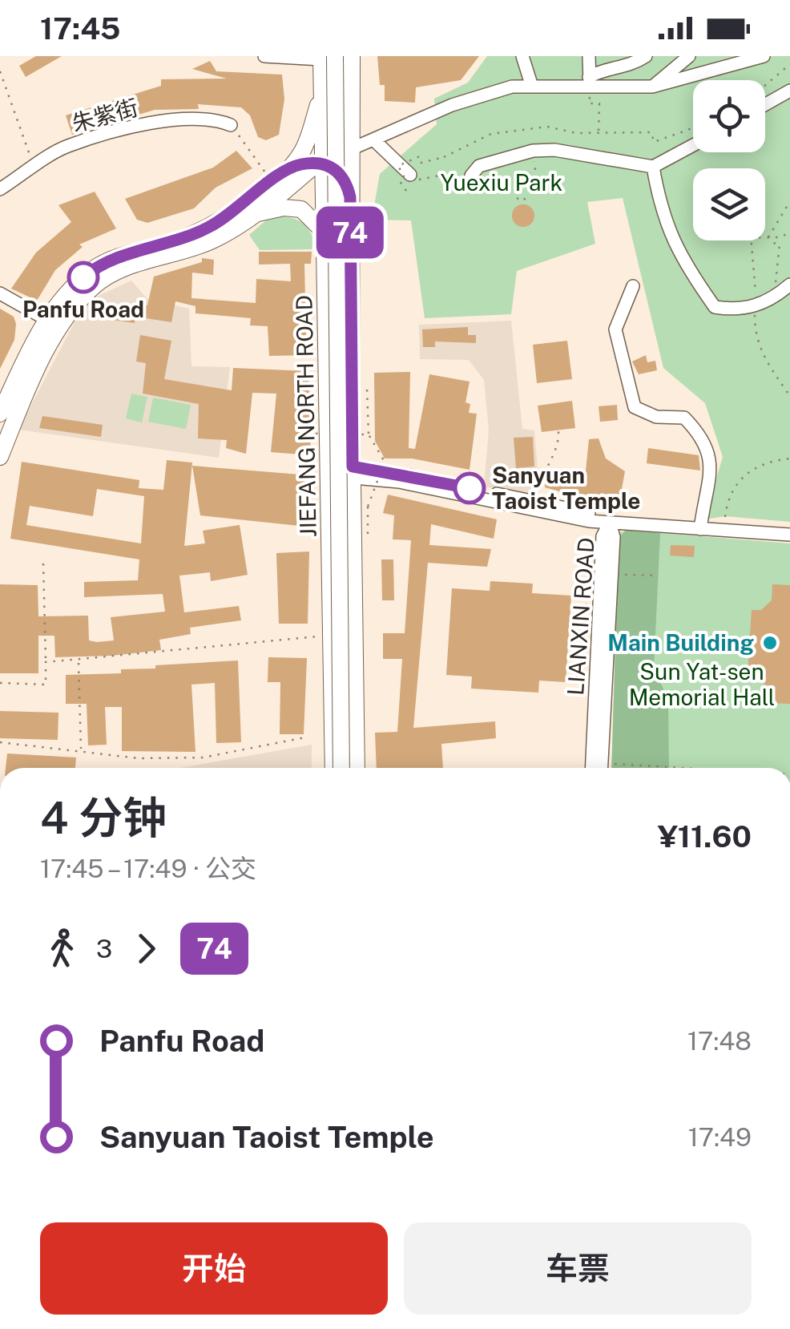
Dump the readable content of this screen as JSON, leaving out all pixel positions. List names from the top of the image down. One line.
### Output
{"streets":{"main road":["JIEFANG NORTH ROAD"],"street":["朱紫街","LIANXIN ROAD"]},"parks":["Yuexiu Park","Sun Yat-sen Memorial Hall"],"places":["Panfu Road","Sanyuan Taoist Temple","Main Building"],"lines":["bus line 74"],"page":{"status":"17:45","on_map":"74","heading":["4 分钟","17:45 – 17:49 · 公交","¥11.60"],"legs":["3","74"],"list":[{"name":"Panfu Road","value":"17:48"},{"name":"Sanyuan Taoist Temple","value":"17:49"}],"buttons":["开始","车票"]}}
